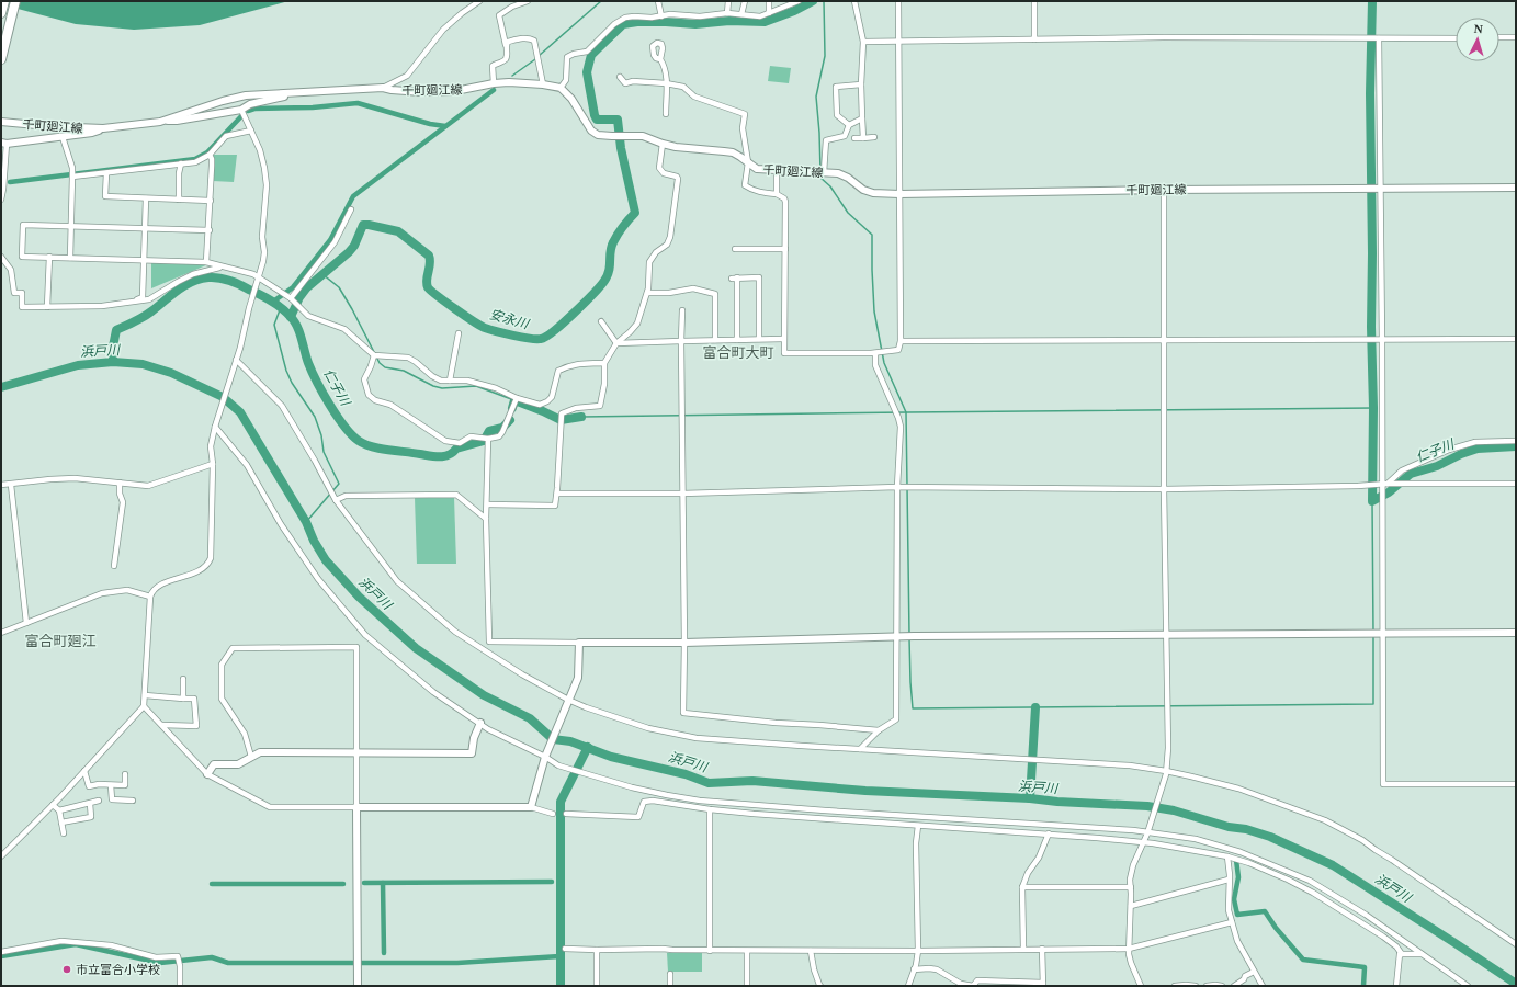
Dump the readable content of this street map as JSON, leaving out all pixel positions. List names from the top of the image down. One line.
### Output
{"streets":{"street":["千町廻江線"]},"districts":["富合町大町","富合町廻江"],"water":["安永川","浜戸川","仁子川"],"places":["市立富合小学校"],"north":"top"}
